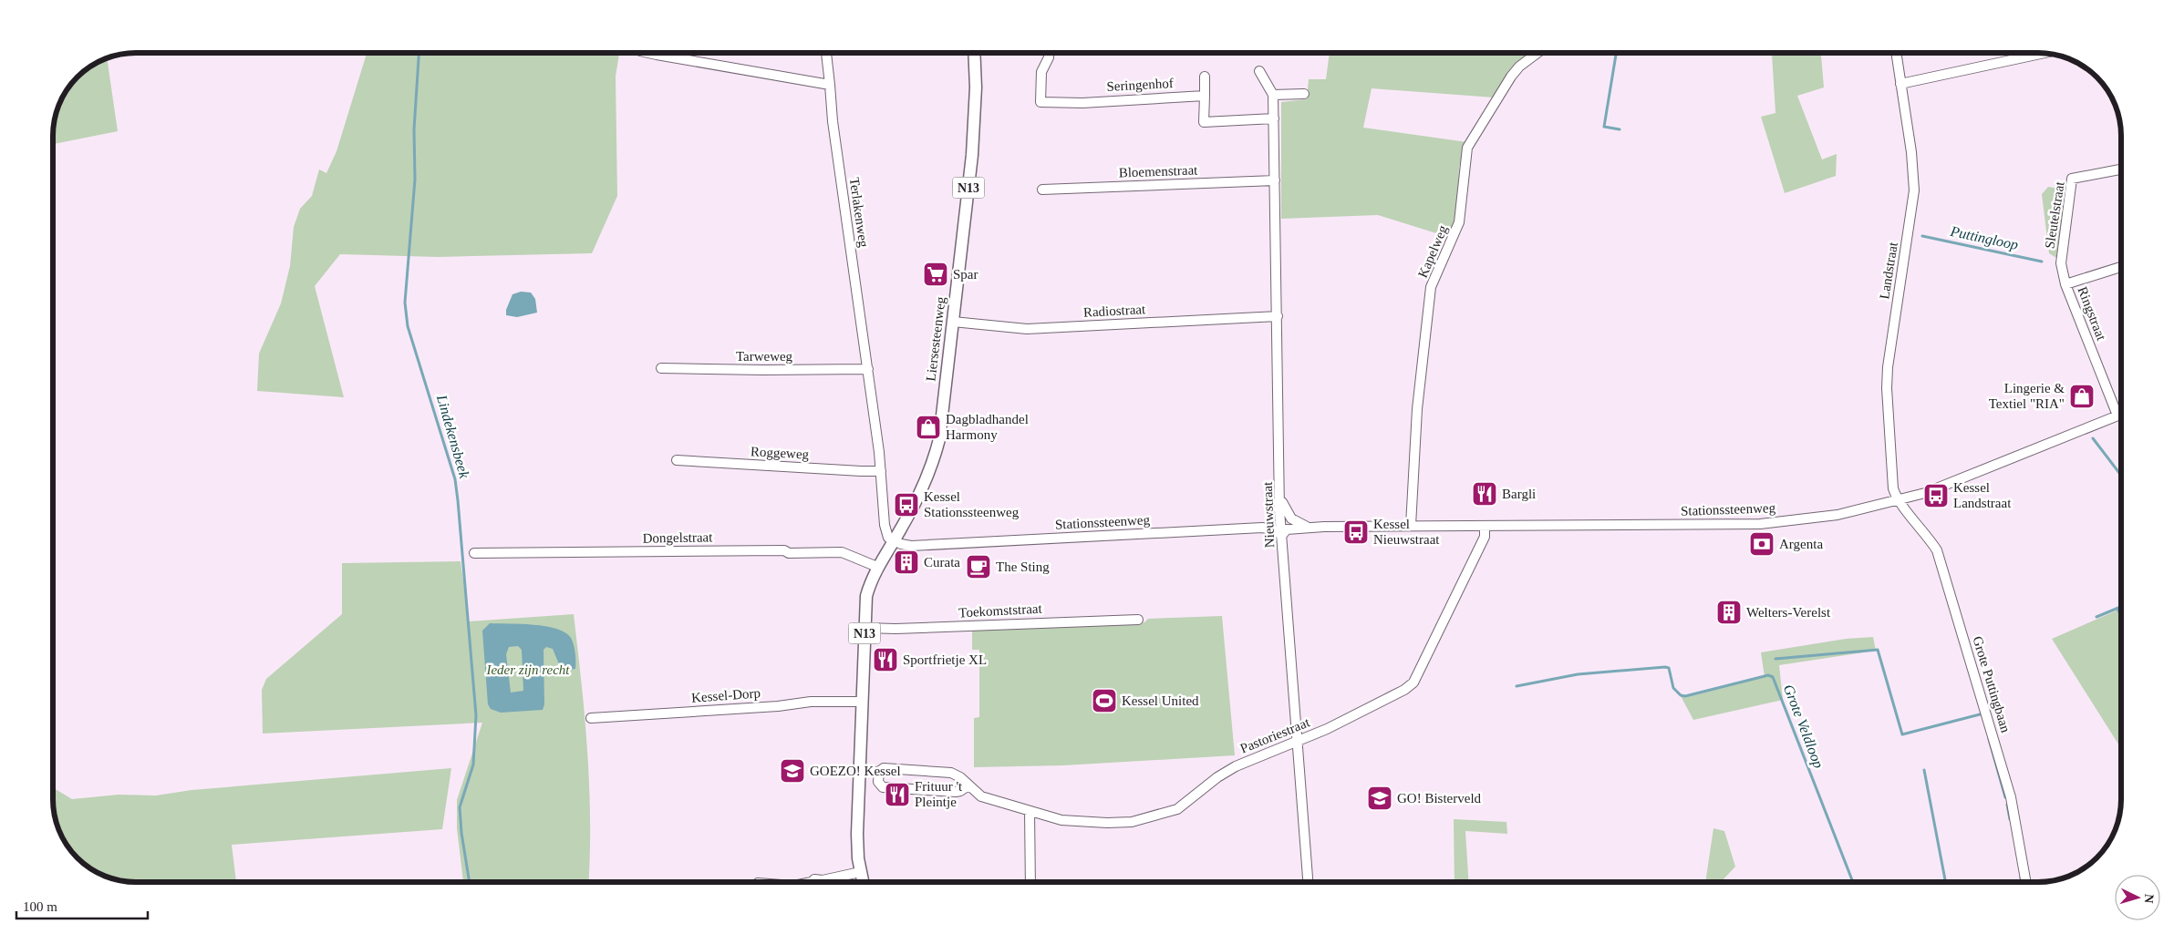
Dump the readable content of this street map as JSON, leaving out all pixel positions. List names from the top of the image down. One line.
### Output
{"streets":{"main road":["N13","Liersesteenweg"],"street":["Seringenhof","Bloemenstraat","Terlakenweg","Sleutelstraat","Kapelweg","Landstraat","Radiostraat","Ringstraat","Tarweweg","Roggeweg","Stationssteenweg","Nieuwstraat","Dongelstraat","Toekomststraat","Grote Puttingbaan","Kessel-Dorp","Pastoriestraat"]},"crossings":[["Bloemenstraat","Nieuwstraat"],["N13","Liersesteenweg"],["N13","Dongelstraat"],["N13","Toekomststraat"],["N13","Kessel-Dorp"],["Terlakenweg","Liersesteenweg"],["Terlakenweg","Tarweweg"],["Terlakenweg","Roggeweg"],["Terlakenweg","Stationssteenweg"],["Sleutelstraat","Ringstraat"],["Kapelweg","Stationssteenweg"],["Landstraat","Stationssteenweg"],["Landstraat","Grote Puttingbaan"],["Radiostraat","Liersesteenweg"],["Radiostraat","Nieuwstraat"],["Ringstraat","Stationssteenweg"],["Liersesteenweg","Stationssteenweg"],["Liersesteenweg","Dongelstraat"],["Stationssteenweg","Nieuwstraat"],["Stationssteenweg","Grote Puttingbaan"],["Stationssteenweg","Pastoriestraat"],["Nieuwstraat","Pastoriestraat"]],"water":["Puttingloop","Lindekensbeek","Grote Veldloop"],"parks":["Ieder zijn recht"],"places":{"supermarket":["Spar"],"shop":["Lingerie & Textiel \"RIA\"","Dagbladhandel Harmony"],"restaurant":["Bargli","Sportfrietje XL","Frituur 't Pleintje"],"bus stop":["Kessel Landstraat","Kessel Stationssteenweg","Kessel Nieuwstraat"],"bank":["Argenta"],"building":["Curata","Welters-Verelst"],"cafe":["The Sting"],"sports":["Kessel United"],"school or university":["GOEZO! Kessel","GO! Bisterveld"]},"scale_bar":"100 m","north":"right"}
